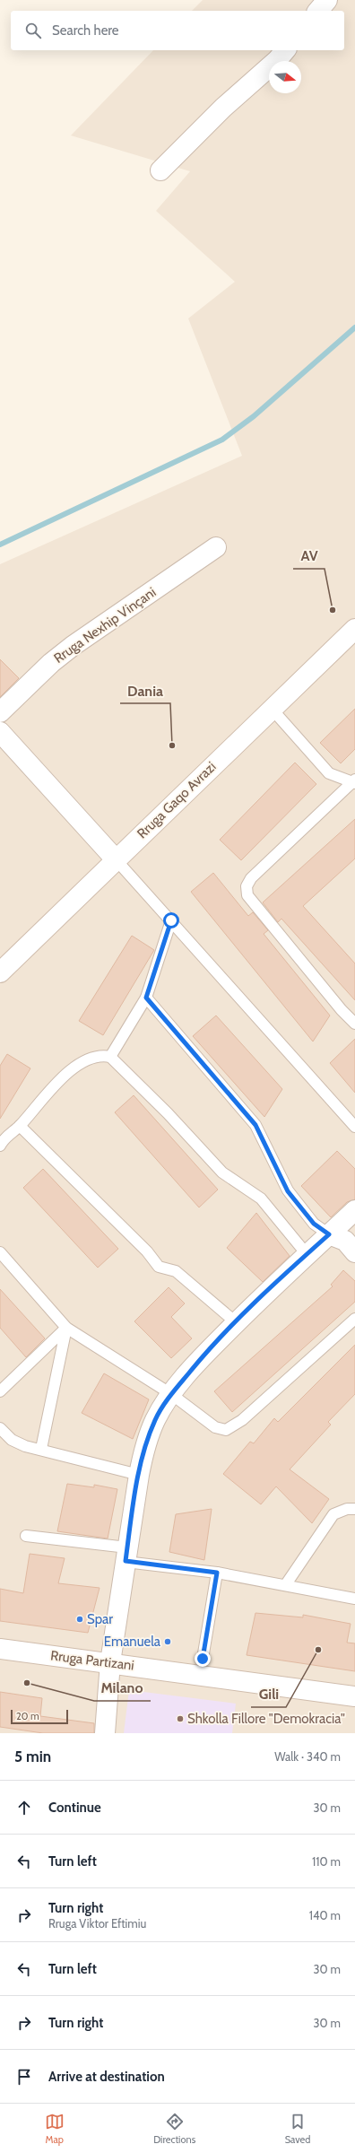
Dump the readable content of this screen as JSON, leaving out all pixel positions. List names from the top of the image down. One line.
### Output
{"streets":{"street":["Rruga Nexhip Vinçani","Rruga Gaqo Avrazi","Rruga Partizani"]},"places":["AV","Dania","Spar","Emanuela","Gili","Milano","Shkolla Fillore \"Demokracia\""],"scale_bar":"20 m","north":"right","page":{"search":"Search here","scale":"20 m","heading":["5 min","Walk · 340 m"],"list":[["Continue","30 m"],["Turn left","110 m"],["Turn right","Rruga Viktor Eftimiu","140 m"],["Turn left","30 m"],["Turn right","30 m"],"Arrive at destination"],"nav":["Map","Directions","Saved"]}}
